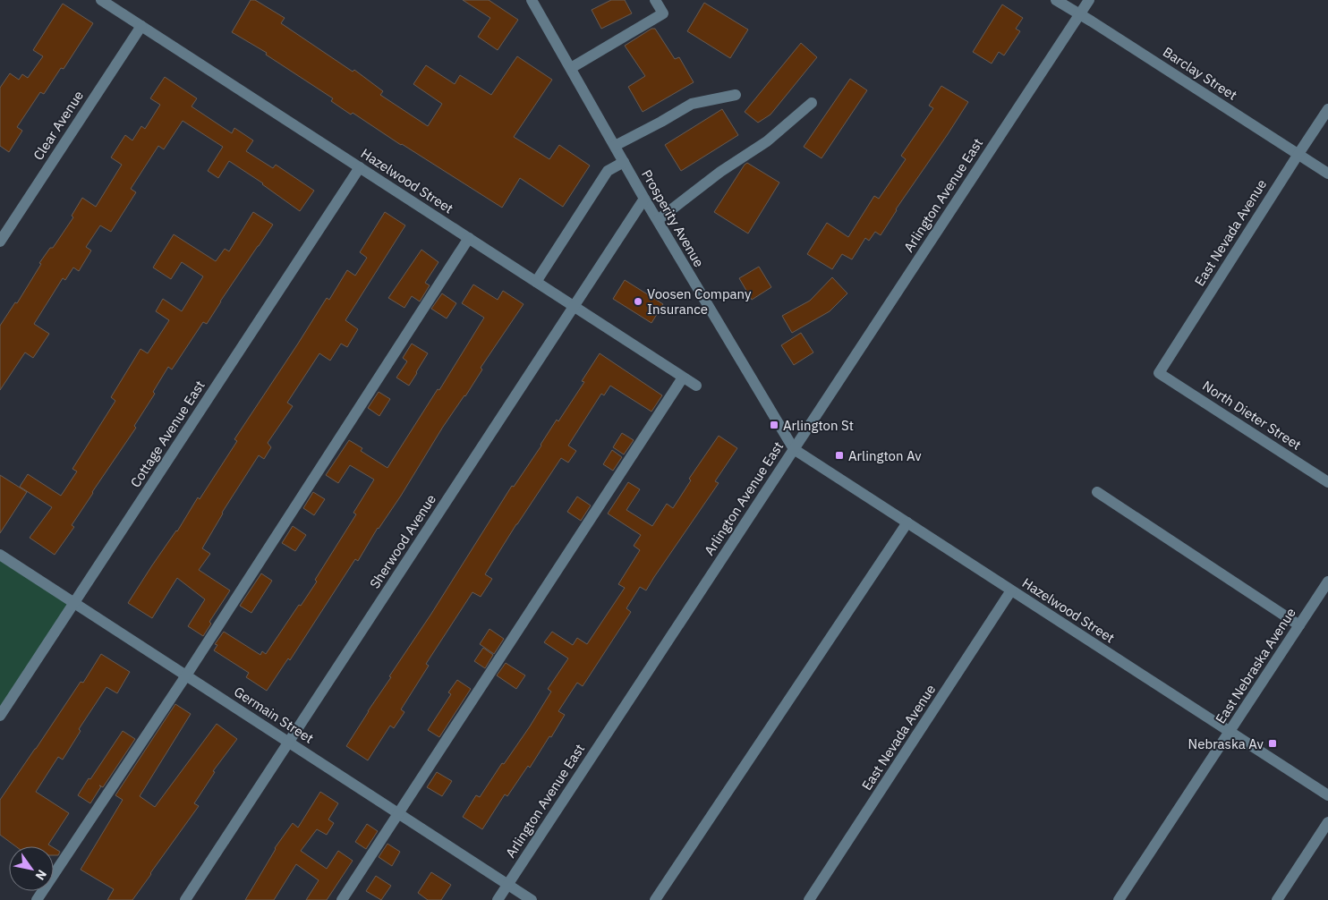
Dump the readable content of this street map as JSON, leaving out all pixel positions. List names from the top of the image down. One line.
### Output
{"streets":{"street":["Barclay Street","Clear Avenue","Hazelwood Street","Arlington Avenue East","Prosperity Avenue","East Nevada Avenue","North Dieter Street","Cottage Avenue East","Sherwood Avenue","East Nebraska Avenue","Germain Street"]},"crossings":[["Barclay Street","Arlington Avenue East"],["Barclay Street","East Nevada Avenue"],["Clear Avenue","Hazelwood Street"],["Hazelwood Street","Arlington Avenue East"],["Hazelwood Street","Prosperity Avenue"],["Hazelwood Street","East Nevada Avenue"],["Hazelwood Street","Cottage Avenue East"],["Hazelwood Street","Sherwood Avenue"],["Hazelwood Street","East Nebraska Avenue"],["Arlington Avenue East","Prosperity Avenue"],["Arlington Avenue East","Germain Street"],["Prosperity Avenue","Sherwood Avenue"],["East Nevada Avenue","North Dieter Street"],["Cottage Avenue East","Germain Street"],["Sherwood Avenue","Germain Street"]],"places":{"other":["Voosen Company Insurance"],"transit":["Arlington St","Arlington Av","Nebraska Av"]},"north":"bottom right"}
